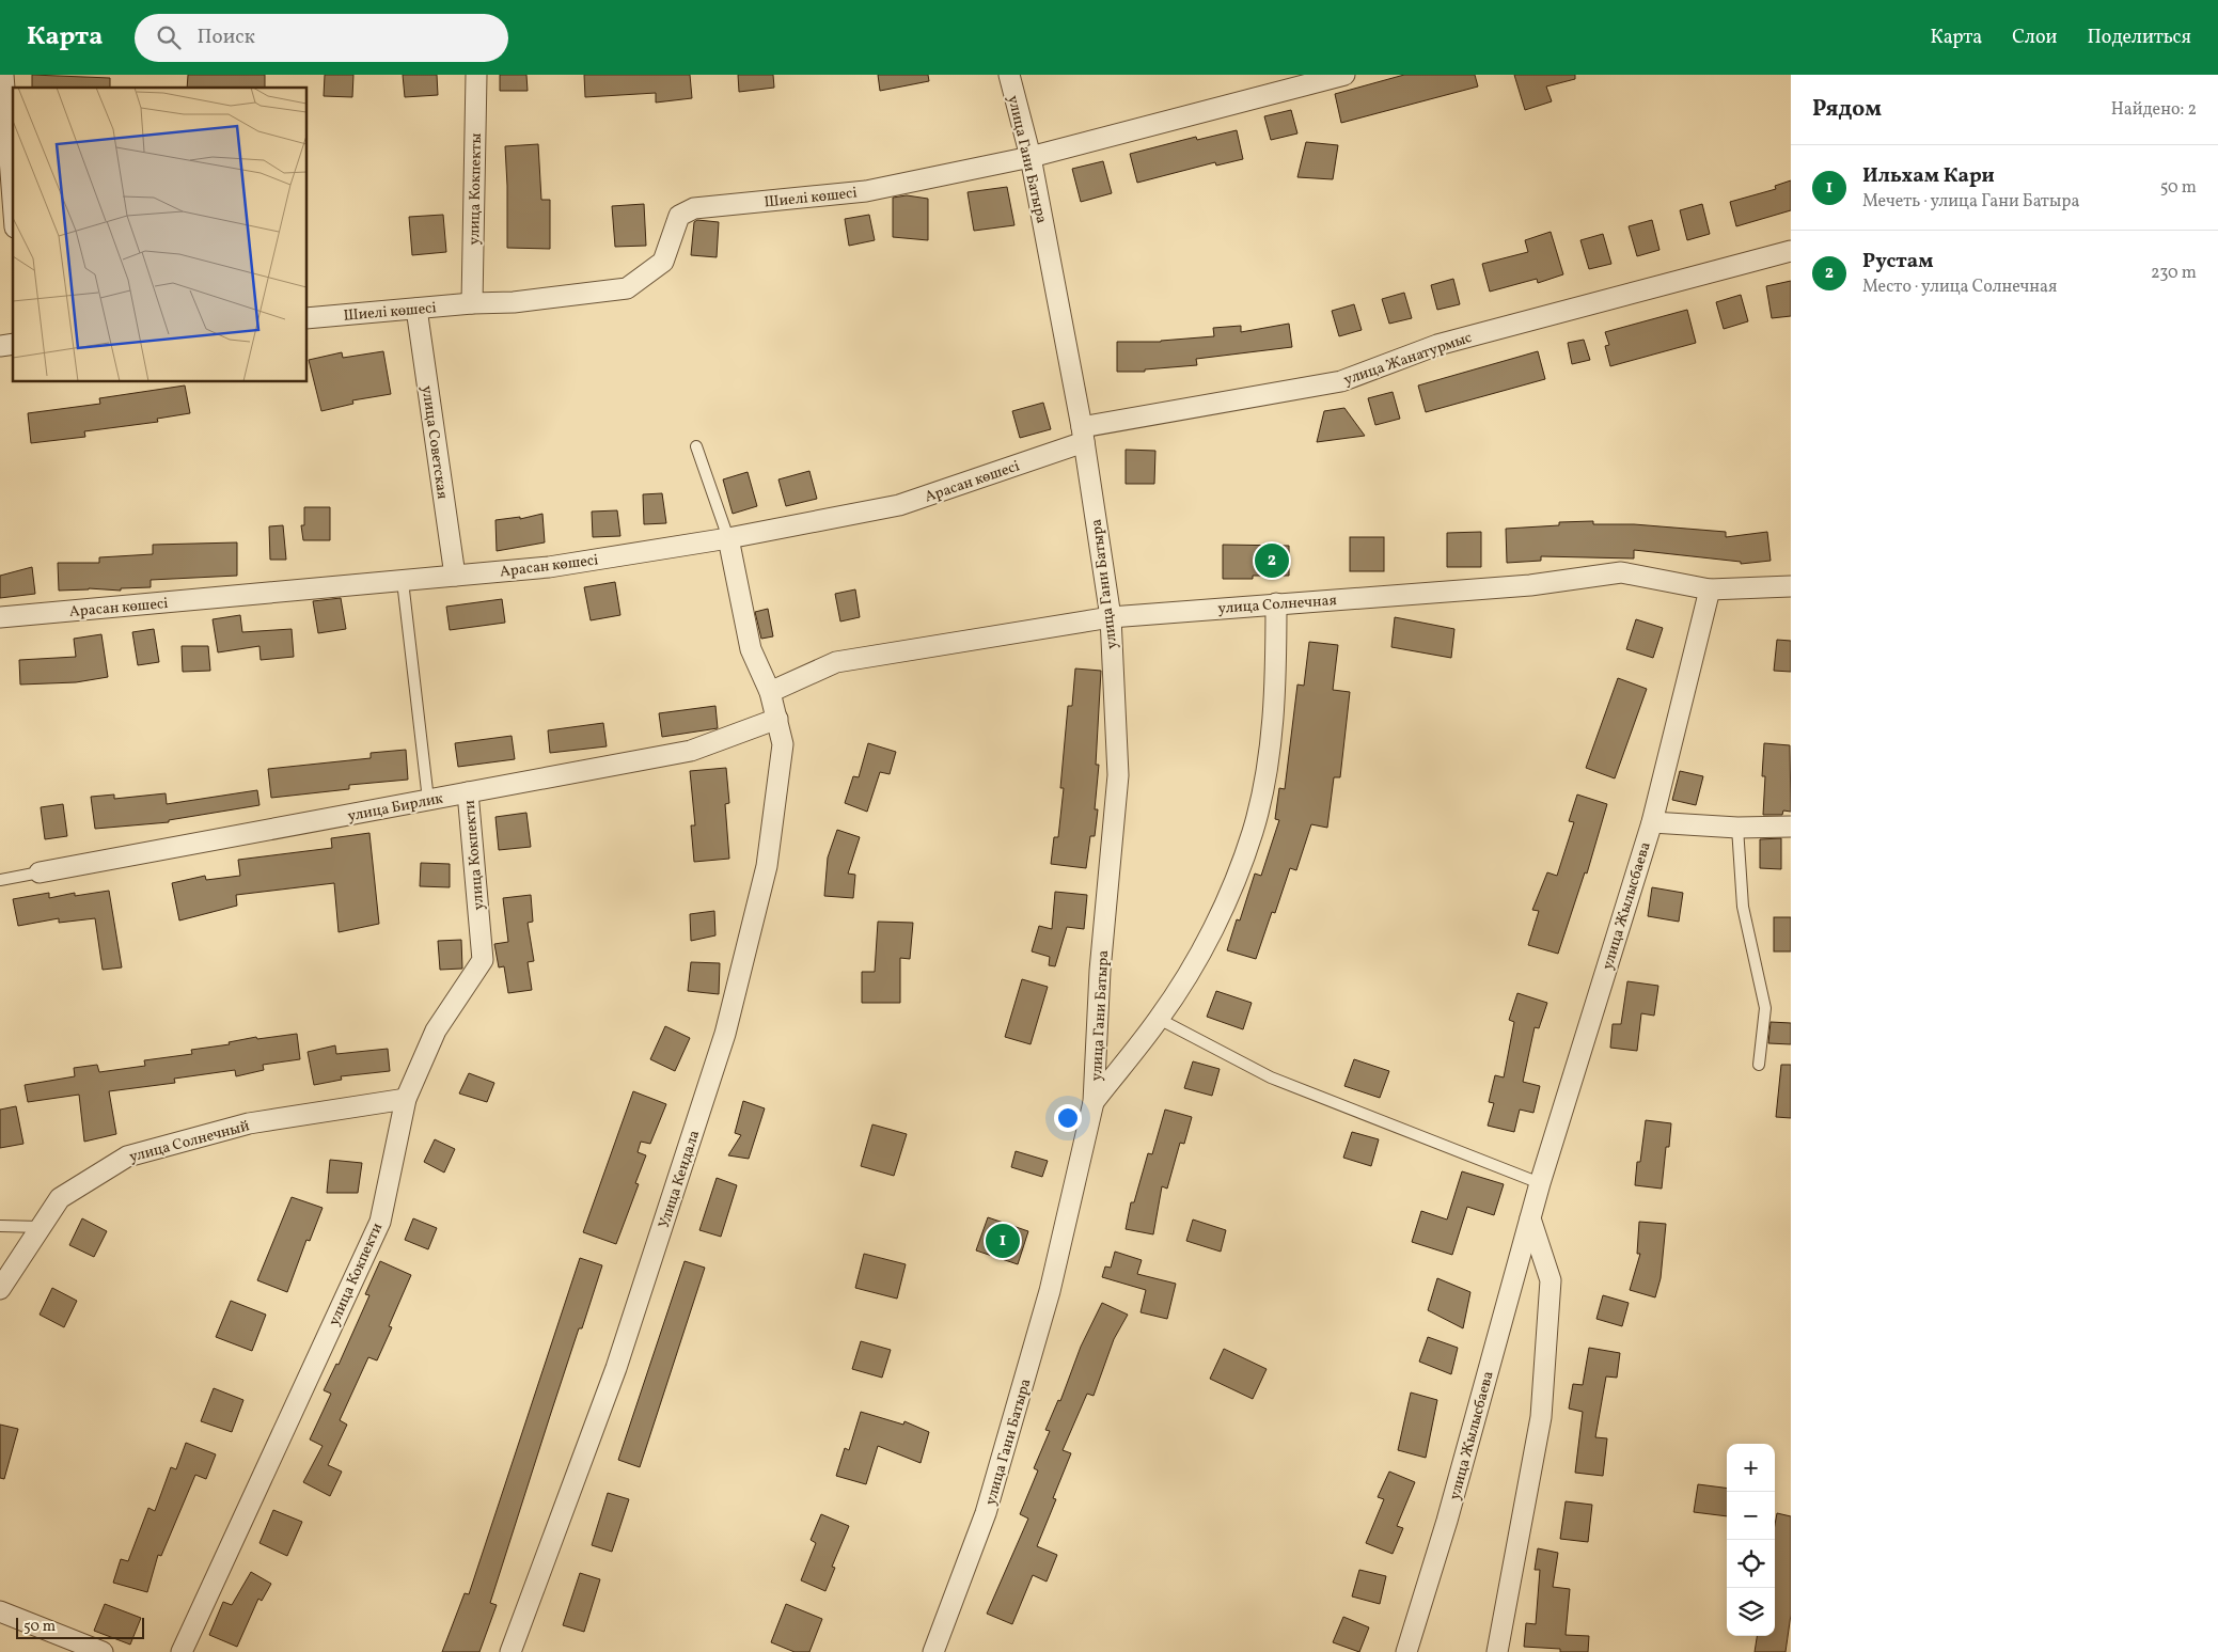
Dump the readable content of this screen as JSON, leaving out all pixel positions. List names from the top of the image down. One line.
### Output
{"streets":{"street":["улица Гани Батыра","улица Кокпекты","Шиелі көшесі","улица Жанатурмыс","улица Советская","Арасан көшесі","улица Солнечная","улица Бирлик","улица Кокпекти","улица Жылысбаева","улица Солнечный","Улица Кендала"]},"crossings":[["улица Гани Батыра","Шиелі көшесі"],["улица Гани Батыра","улица Жанатурмыс"],["улица Гани Батыра","Арасан көшесі"],["улица Гани Батыра","улица Солнечная"],["улица Кокпекты","Шиелі көшесі"],["Шиелі көшесі","улица Советская"],["улица Жанатурмыс","Арасан көшесі"],["улица Советская","Арасан көшесі"],["Арасан көшесі","Улица Кендала"],["улица Солнечная","улица Жылысбаева"],["улица Солнечная","Улица Кендала"],["улица Бирлик","улица Кокпекти"],["улица Бирлик","Улица Кендала"],["улица Кокпекти","улица Солнечный"]],"scale_bar":"50 m","page":{"header":"Карта","search":"Поиск","nav":["Карта","Слои","Поделиться"],"heading":["Рядом","Найдено: 2"],"list":[{"mark":"1","name":"Ильхам Кари","note":"Мечеть · улица Гани Батыра","value":"50 m"},{"mark":"2","name":"Рустам","note":"Место · улица Солнечная","value":"230 m"}],"pins":["2","1"],"map_buttons":["+","−"],"scale":"50 m"}}
